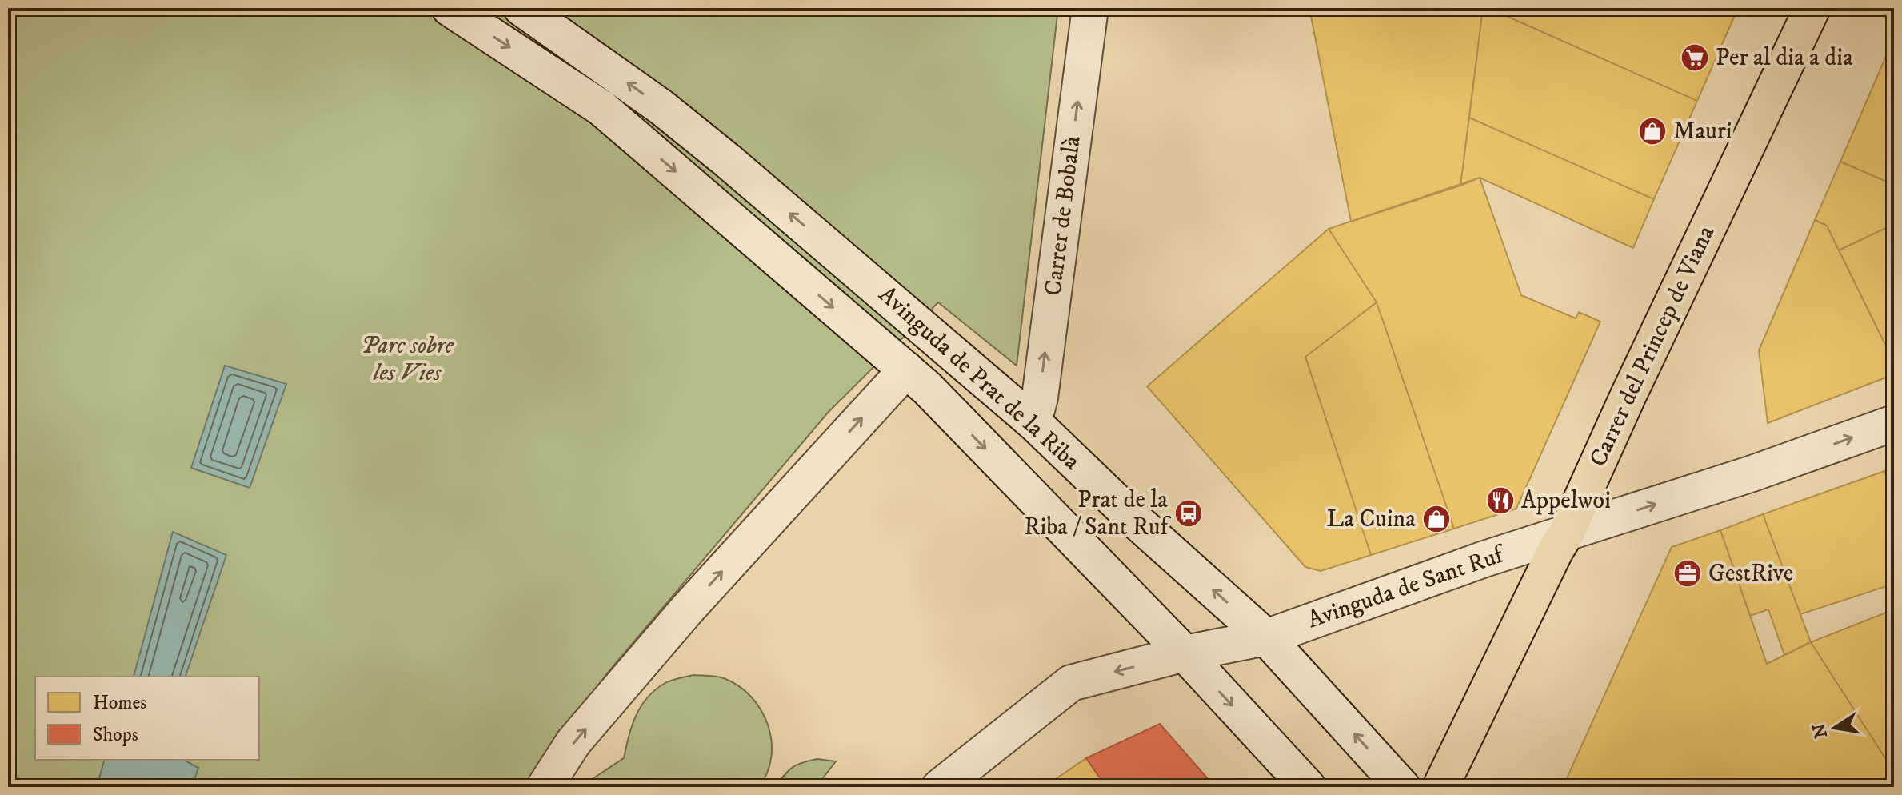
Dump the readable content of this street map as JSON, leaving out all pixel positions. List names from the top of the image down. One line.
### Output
{"streets":{"main road":["Carrer de Bobalà","Carrer del Princep de Viana","Avinguda de Prat de la Riba","Avinguda de Sant Ruf"]},"crossings":[["Carrer de Bobalà","Avinguda de Prat de la Riba"],["Carrer del Princep de Viana","Avinguda de Sant Ruf"],["Avinguda de Prat de la Riba","Avinguda de Sant Ruf"]],"one_way":["Carrer de Bobalà"],"parks":["Parc sobre les Vies"],"places":{"supermarket":["Per al dia a dia"],"shop":["Mauri","La Cuina"],"restaurant":["Appelwoi"],"bus stop":["Prat de la Riba / Sant Ruf"],"office":["GestRive"]},"legend":["Homes","Shops"],"north":"left"}
